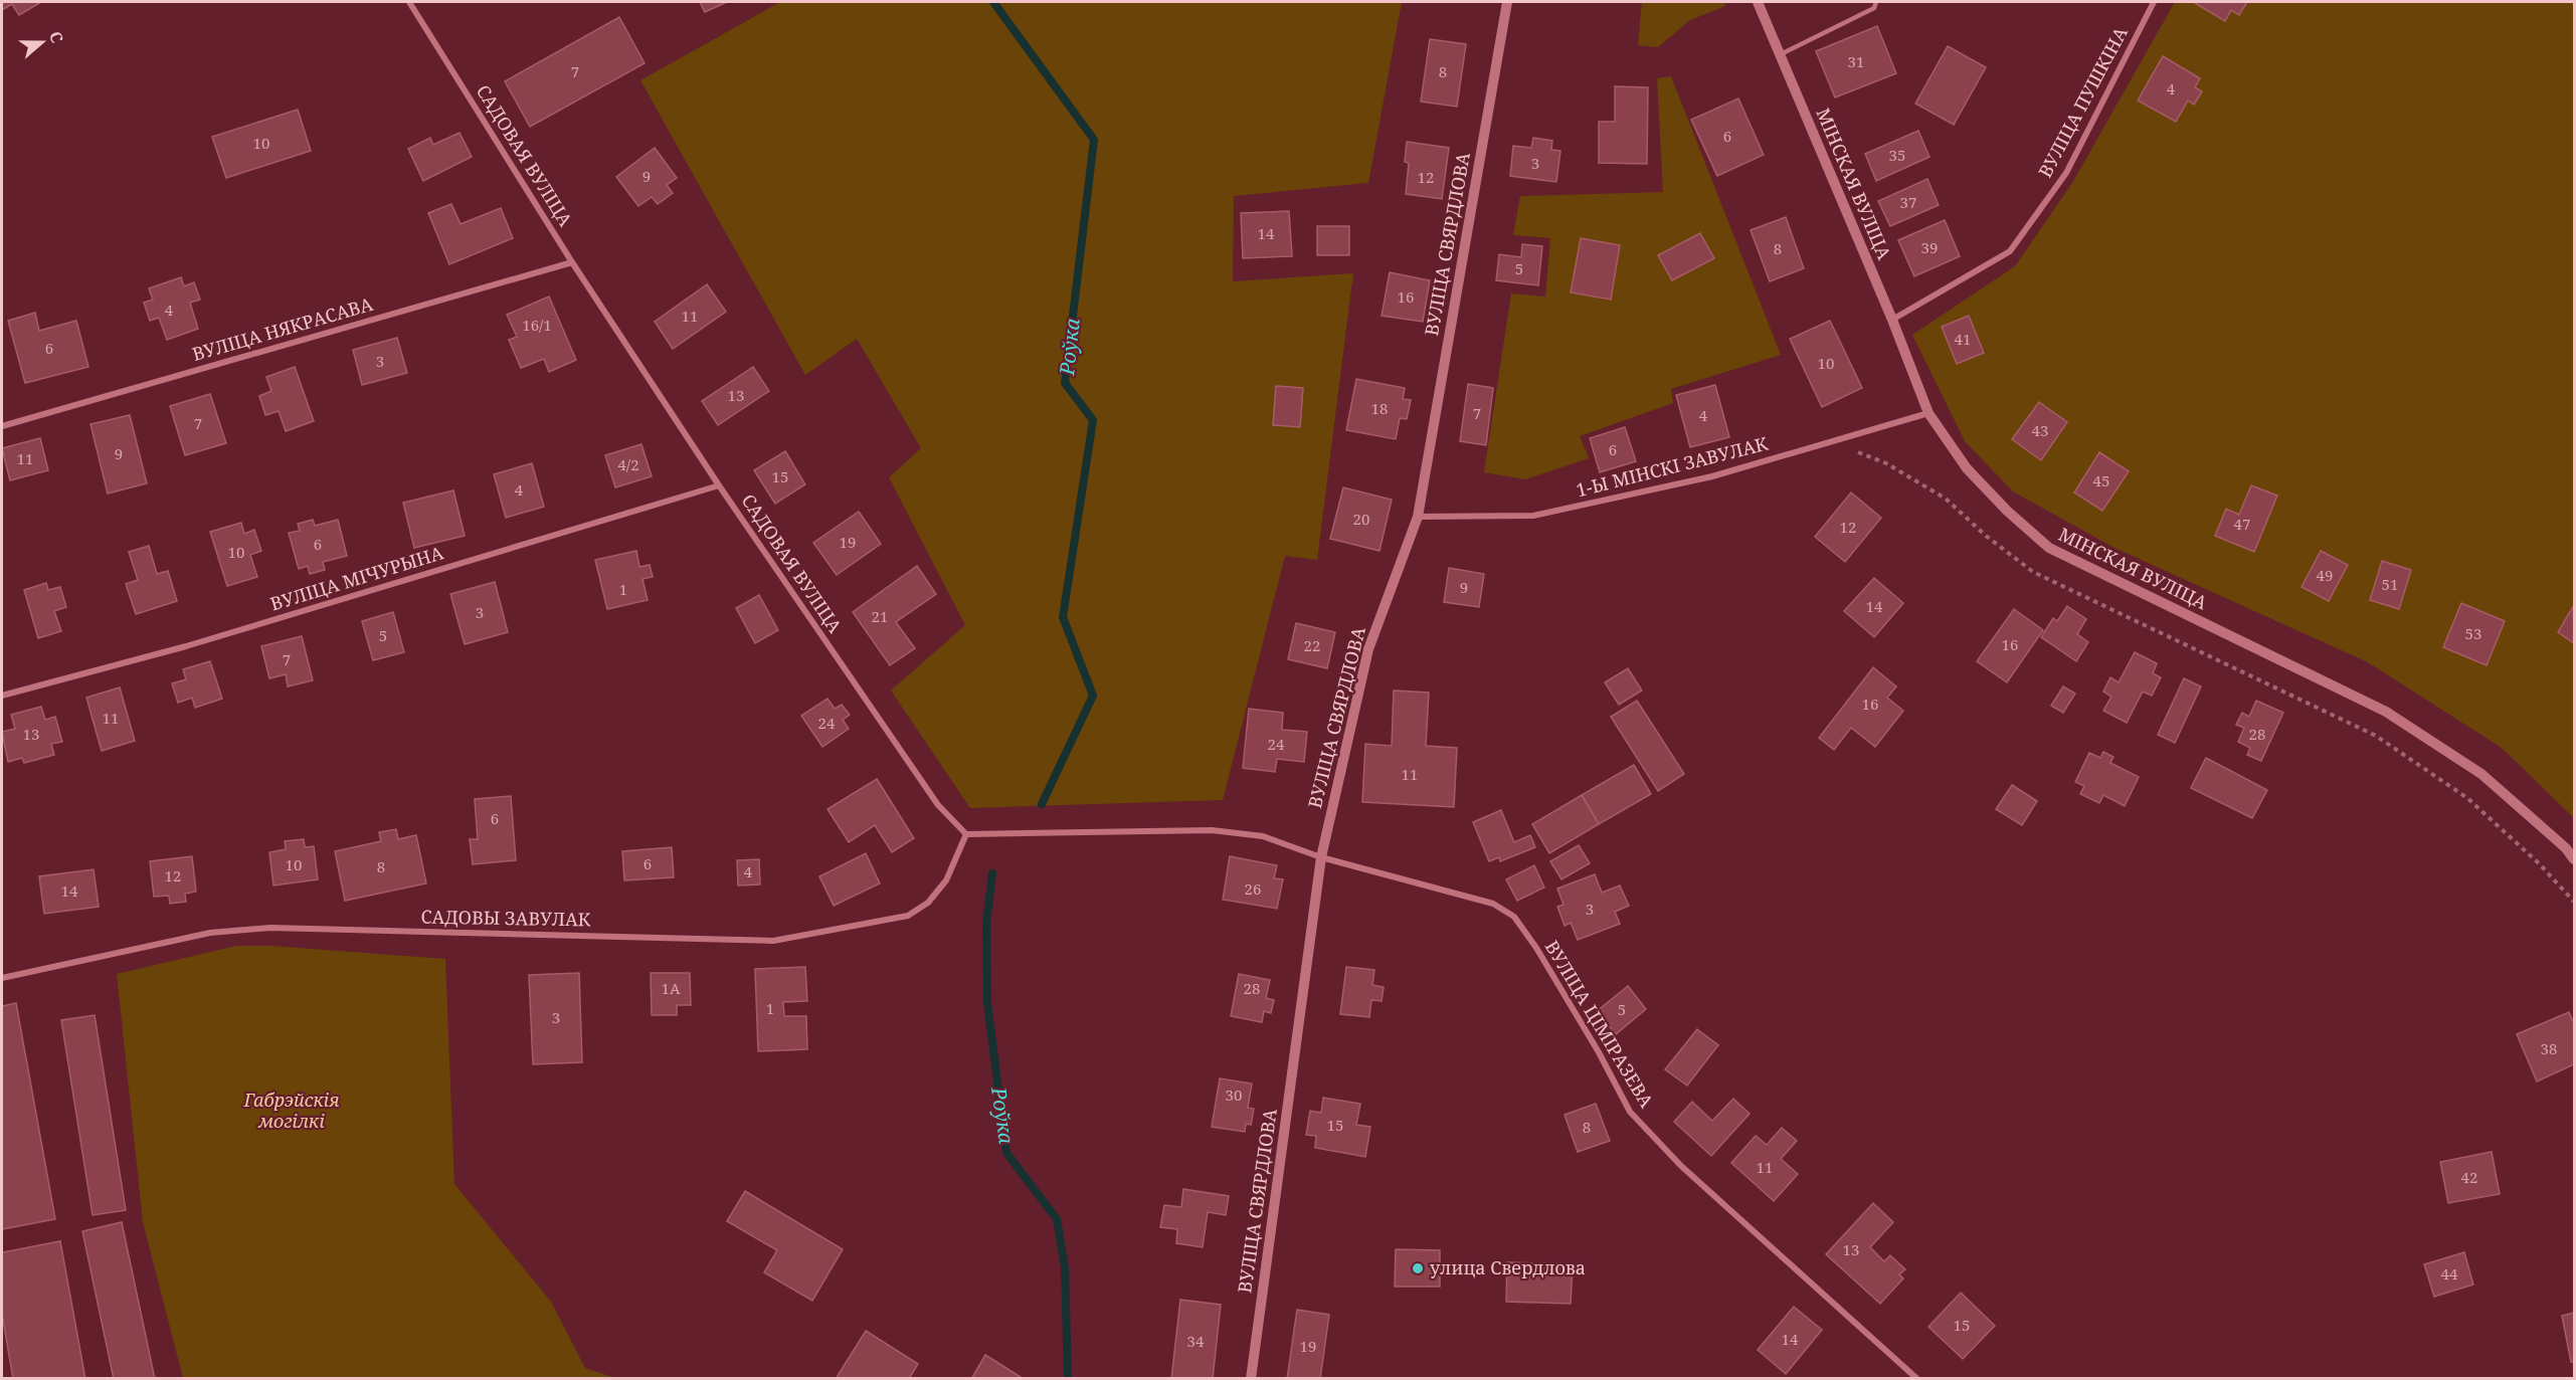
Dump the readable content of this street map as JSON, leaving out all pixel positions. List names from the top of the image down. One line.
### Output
{"streets":{"street":["ВУЛІЦА ПУШКІНА","САДОВАЯ ВУЛІЦА","МІНСКАЯ ВУЛІЦА","ВУЛІЦА СВЯРДЛОВА","ВУЛІЦА НЯКРАСАВА","1-Ы МІНСКІ ЗАВУЛАК","ВУЛІЦА МІЧУРЫНА","САДОВЫ ЗАВУЛАК","ВУЛІЦА ЦІМІРАЗЕВА"]},"crossings":[["ВУЛІЦА ПУШКІНА","МІНСКАЯ ВУЛІЦА"],["САДОВАЯ ВУЛІЦА","ВУЛІЦА НЯКРАСАВА"],["САДОВАЯ ВУЛІЦА","ВУЛІЦА МІЧУРЫНА"],["САДОВАЯ ВУЛІЦА","САДОВЫ ЗАВУЛАК"],["МІНСКАЯ ВУЛІЦА","1-Ы МІНСКІ ЗАВУЛАК"],["ВУЛІЦА СВЯРДЛОВА","1-Ы МІНСКІ ЗАВУЛАК"],["ВУЛІЦА СВЯРДЛОВА","ВУЛІЦА ЦІМІРАЗЕВА"]],"water":["Роўка"],"parks":["Габрэйскія могілкі"],"places":["улица Свердлова"],"house_numbers":["31","7","8","4","6","10","35","3","9","12","37","14","39","8","5","16","4","11","16/1","41","6","3","10","13","18","7","4","7","43","6","9","11","4/2","15","45","4","20","47","12","19","6","10","49","51","9","1","14","3","21","53","5","16","22","7","16","11","24","13","28","24","11","6","6","10","8","4","12","26","14","3","1А","28","1","5","3","38","30","15","8","11","42","13","44","15","14","34","19"],"north":"right"}
